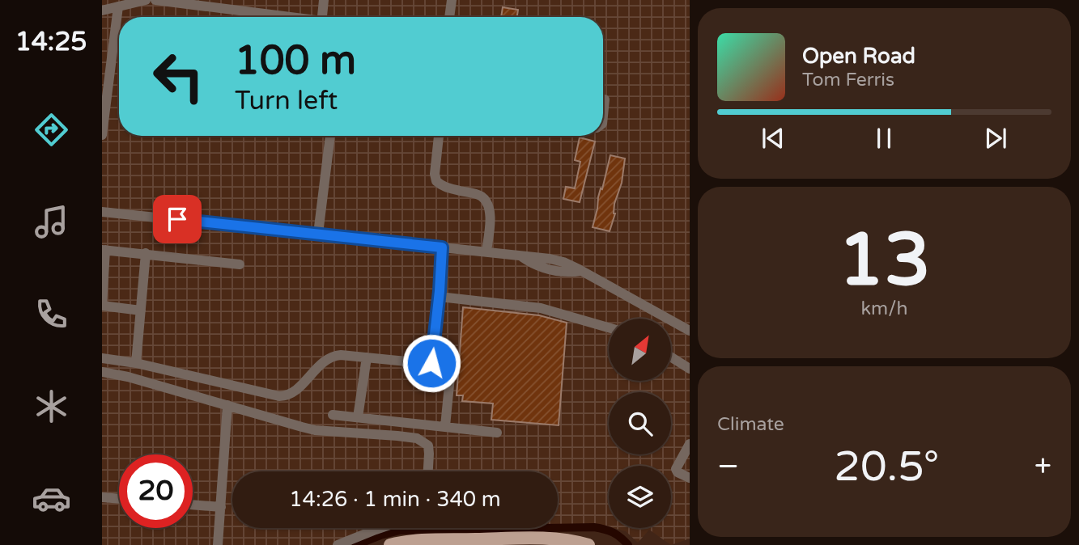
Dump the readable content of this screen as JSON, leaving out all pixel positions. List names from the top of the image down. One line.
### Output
{"north":"top right","page":{"tabs":"14:25","turn":["100 m","Turn left"],"song":["Open Road","Tom Ferris"],"tile":[["13","km/h"],"Climate"],"heat":["−","20.5°","+"],"limit":"20","trip":"14:26 · 1 min · 340 m"}}
